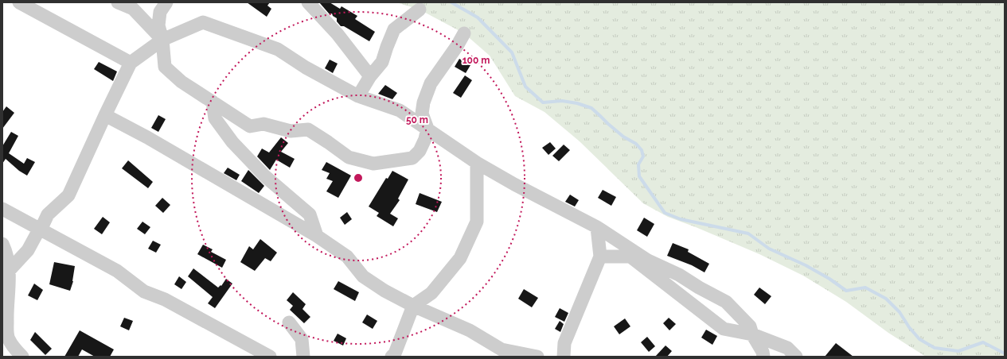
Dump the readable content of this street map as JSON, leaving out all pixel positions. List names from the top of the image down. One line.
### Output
{"rings":["100 m","50 m"]}
